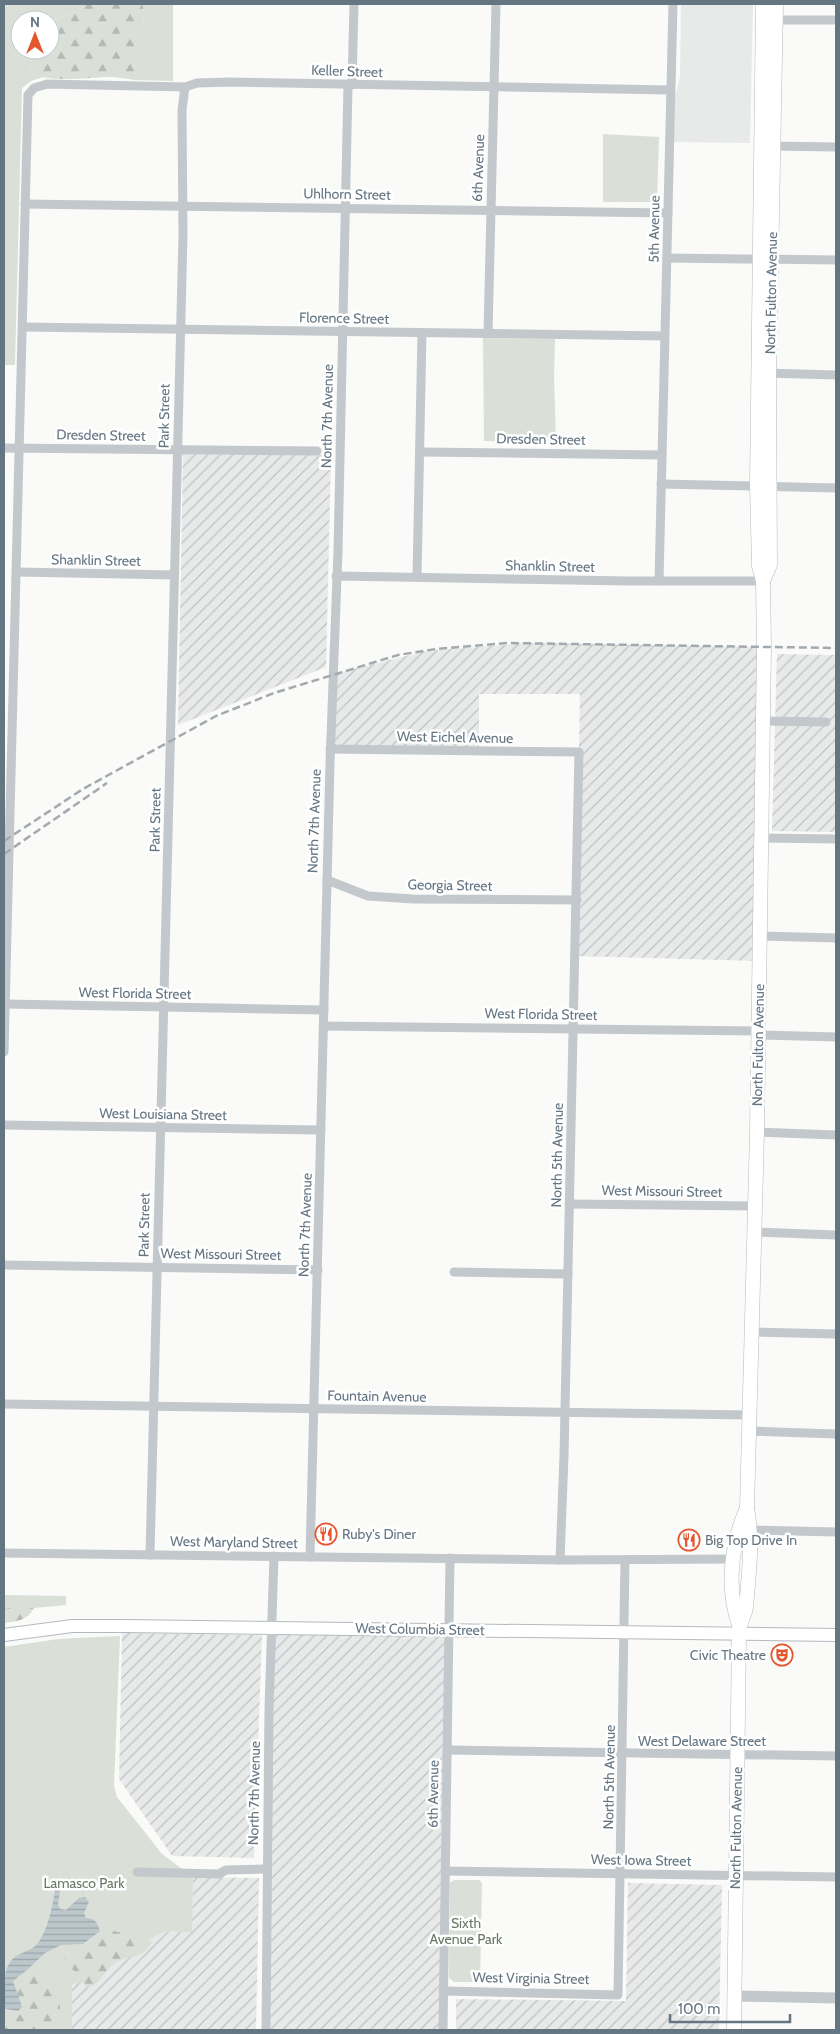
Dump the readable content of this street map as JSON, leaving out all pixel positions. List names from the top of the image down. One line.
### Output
{"streets":{"main road":["North Fulton Avenue","West Columbia Street"],"street":["Keller Street","6th Avenue","Uhlhorn Street","5th Avenue","Florence Street","Park Street","North 7th Avenue","Dresden Street","Shanklin Street","West Eichel Avenue","Georgia Street","West Florida Street","West Louisiana Street","North 5th Avenue","West Missouri Street","Fountain Avenue","West Maryland Street","West Delaware Street","West Iowa Street","West Virginia Street"]},"crossings":[["Keller Street","6th Avenue"],["Keller Street","Uhlhorn Street"],["Keller Street","5th Avenue"],["Keller Street","Park Street"],["Keller Street","North 7th Avenue"],["6th Avenue","Uhlhorn Street"],["6th Avenue","Florence Street"],["6th Avenue","West Maryland Street"],["6th Avenue","West Columbia Street"],["6th Avenue","West Delaware Street"],["6th Avenue","West Iowa Street"],["6th Avenue","West Virginia Street"],["Uhlhorn Street","5th Avenue"],["Uhlhorn Street","Park Street"],["Uhlhorn Street","North 7th Avenue"],["5th Avenue","Florence Street"],["5th Avenue","Dresden Street"],["North Fulton Avenue","Shanklin Street"],["North Fulton Avenue","West Florida Street"],["North Fulton Avenue","West Missouri Street"],["North Fulton Avenue","Fountain Avenue"],["North Fulton Avenue","West Maryland Street"],["North Fulton Avenue","West Columbia Street"],["North Fulton Avenue","West Delaware Street"],["North Fulton Avenue","West Iowa Street"],["Florence Street","Park Street"],["Florence Street","North 7th Avenue"],["Park Street","Dresden Street"],["Park Street","Shanklin Street"],["Park Street","West Florida Street"],["Park Street","West Louisiana Street"],["Park Street","West Missouri Street"],["Park Street","Fountain Avenue"],["Park Street","West Maryland Street"],["North 7th Avenue","Shanklin Street"],["North 7th Avenue","West Eichel Avenue"],["North 7th Avenue","Georgia Street"],["North 7th Avenue","West Florida Street"],["North 7th Avenue","West Louisiana Street"],["North 7th Avenue","West Missouri Street"],["North 7th Avenue","Fountain Avenue"],["North 7th Avenue","West Maryland Street"],["North 7th Avenue","West Columbia Street"],["West Eichel Avenue","North 5th Avenue"],["Georgia Street","North 5th Avenue"],["West Florida Street","North 5th Avenue"],["North 5th Avenue","West Missouri Street"],["North 5th Avenue","Fountain Avenue"],["North 5th Avenue","West Maryland Street"],["North 5th Avenue","West Columbia Street"],["North 5th Avenue","West Delaware Street"],["North 5th Avenue","West Iowa Street"],["North 5th Avenue","West Virginia Street"]],"parks":["Lamasco Park","Sixth Avenue Park"],"places":{"restaurant":["Ruby's Diner","Big Top Drive In"],"theatre":["Civic Theatre"]},"scale_bar":"100 m","north":"top"}
